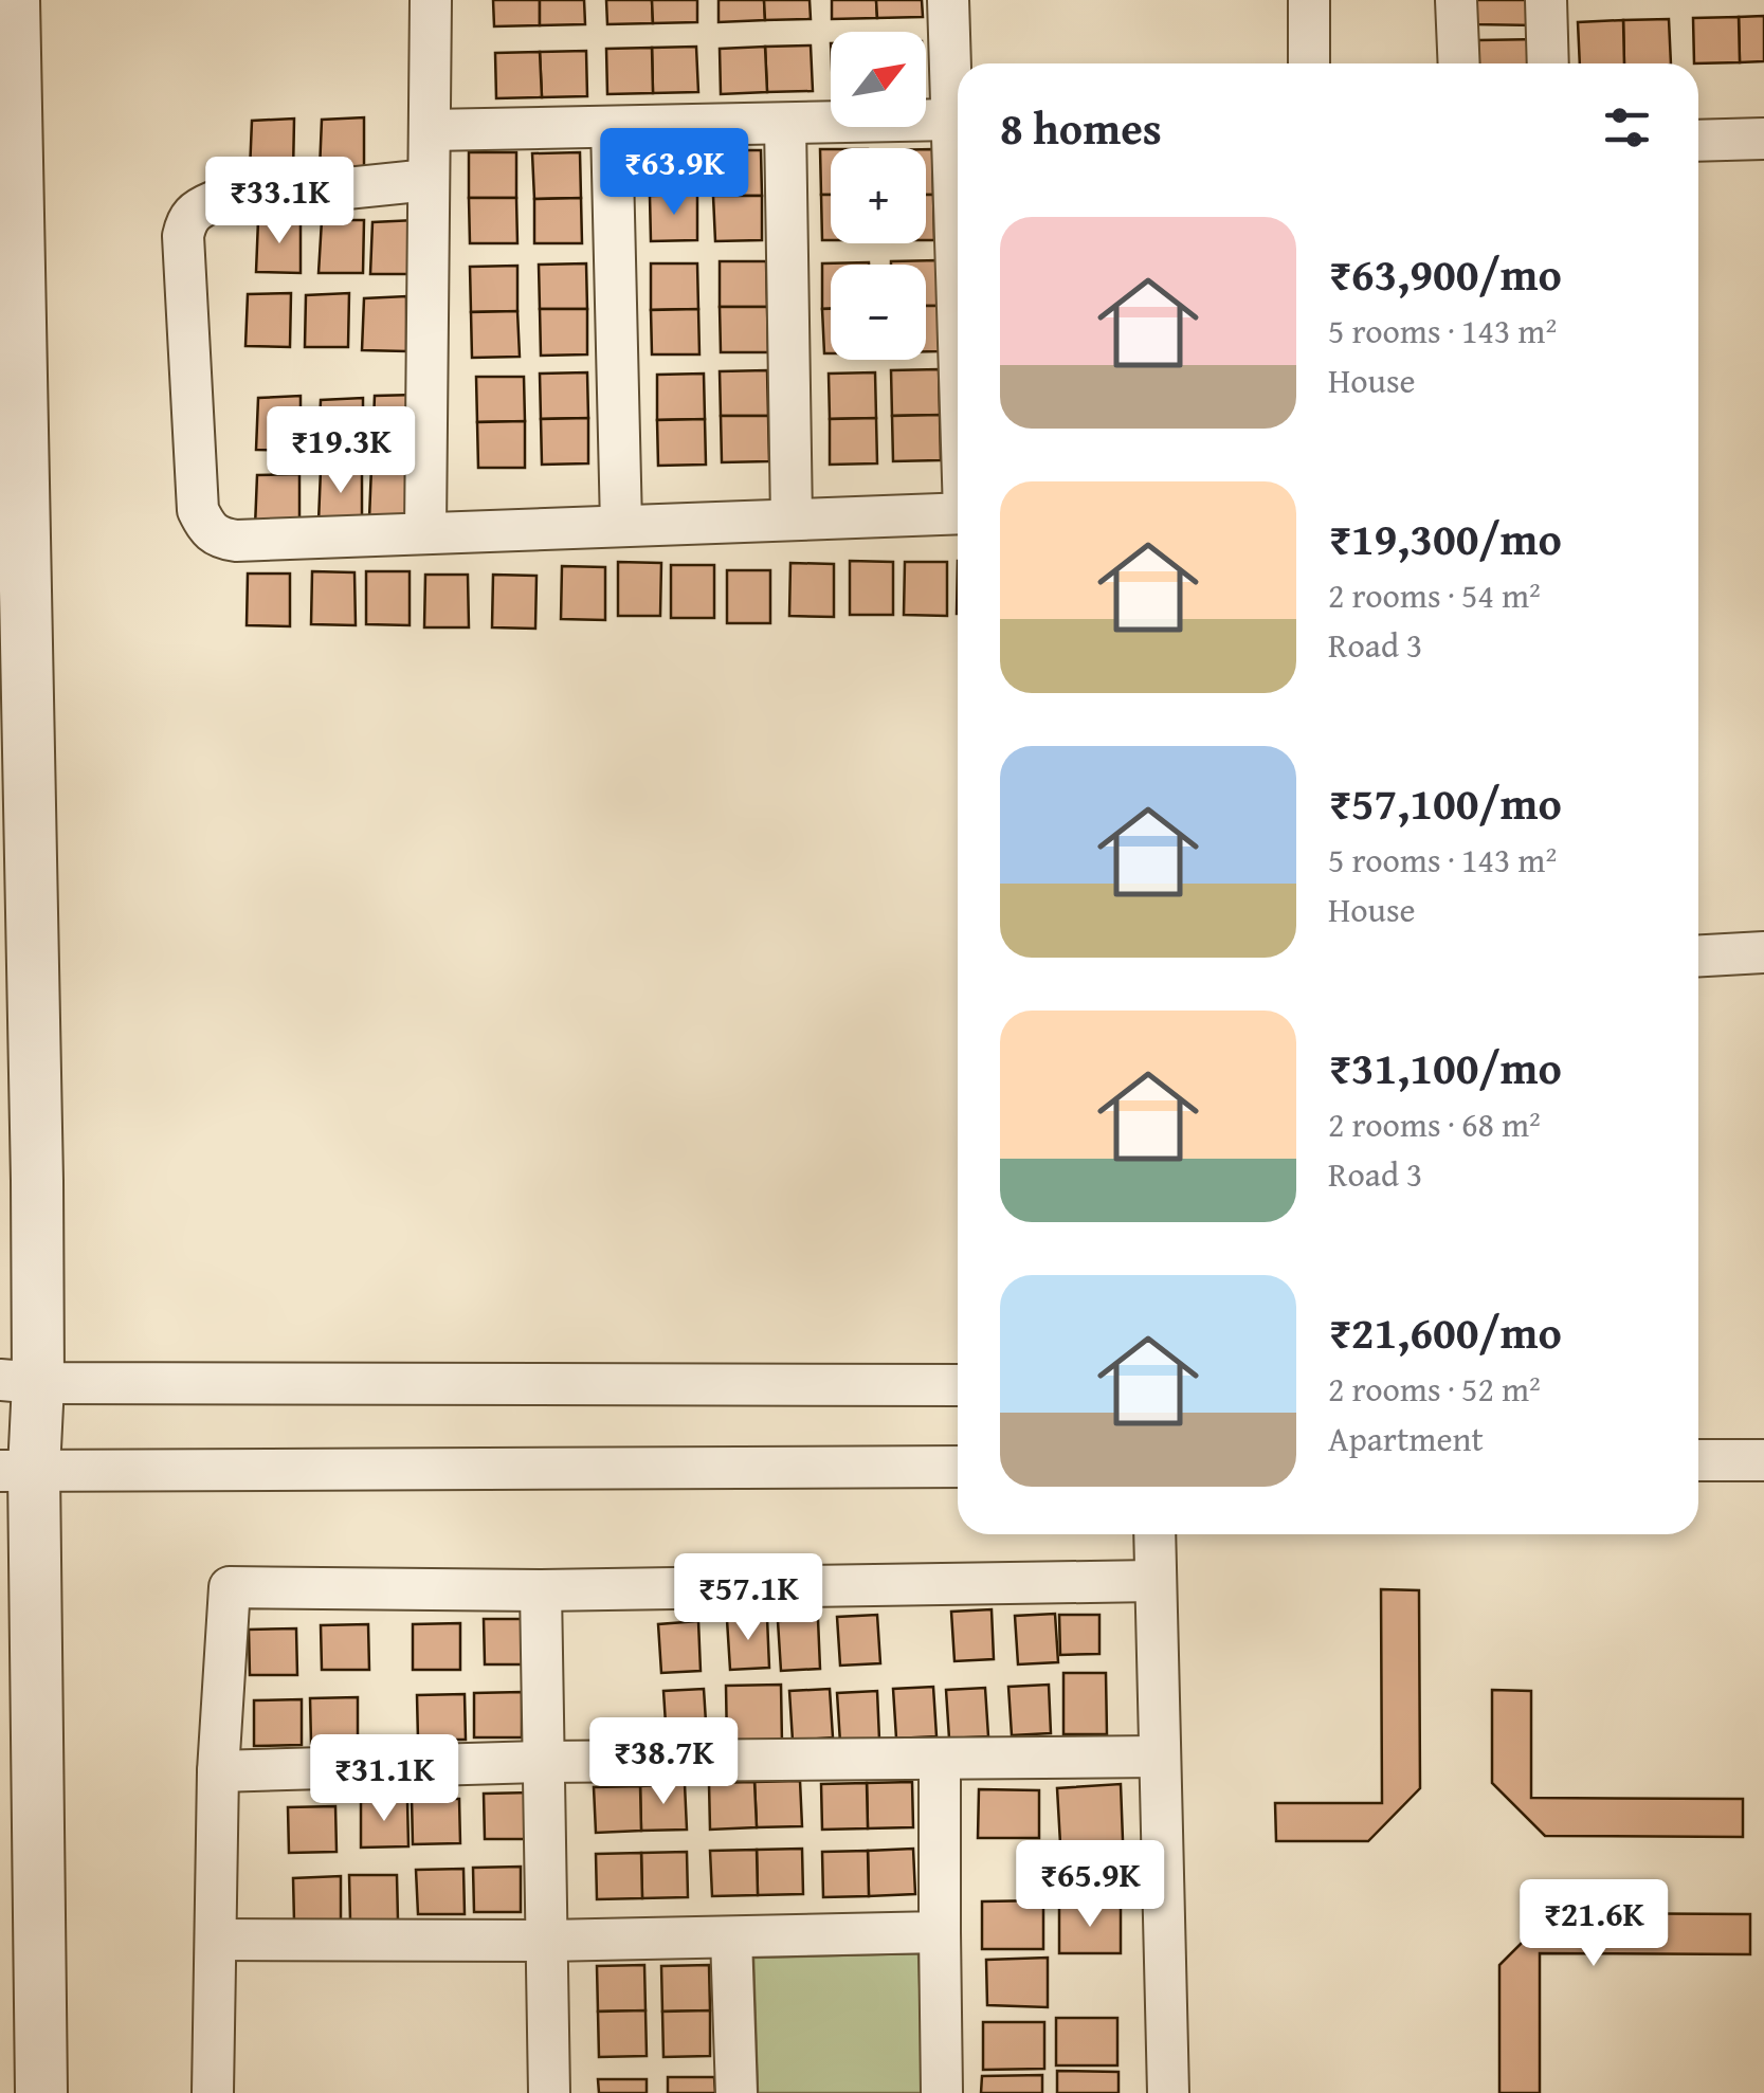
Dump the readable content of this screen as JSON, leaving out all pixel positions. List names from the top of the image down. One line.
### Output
{"north":"top right","page":{"map_buttons":["+","−"],"heading":"8 homes","price":["₹63.9K","₹33.1K","₹19.3K","₹57.1K","₹38.7K","₹31.1K","₹65.9K","₹21.6K"],"list":[{"name":"₹63,900/mo","note":"5 rooms · 143 m² · House"},{"name":"₹19,300/mo","note":"2 rooms · 54 m² · Road 3"},{"name":"₹57,100/mo","note":"5 rooms · 143 m² · House"},{"name":"₹31,100/mo","note":"2 rooms · 68 m² · Road 3"},{"name":"₹21,600/mo","note":"2 rooms · 52 m² · Apartment"}]}}
